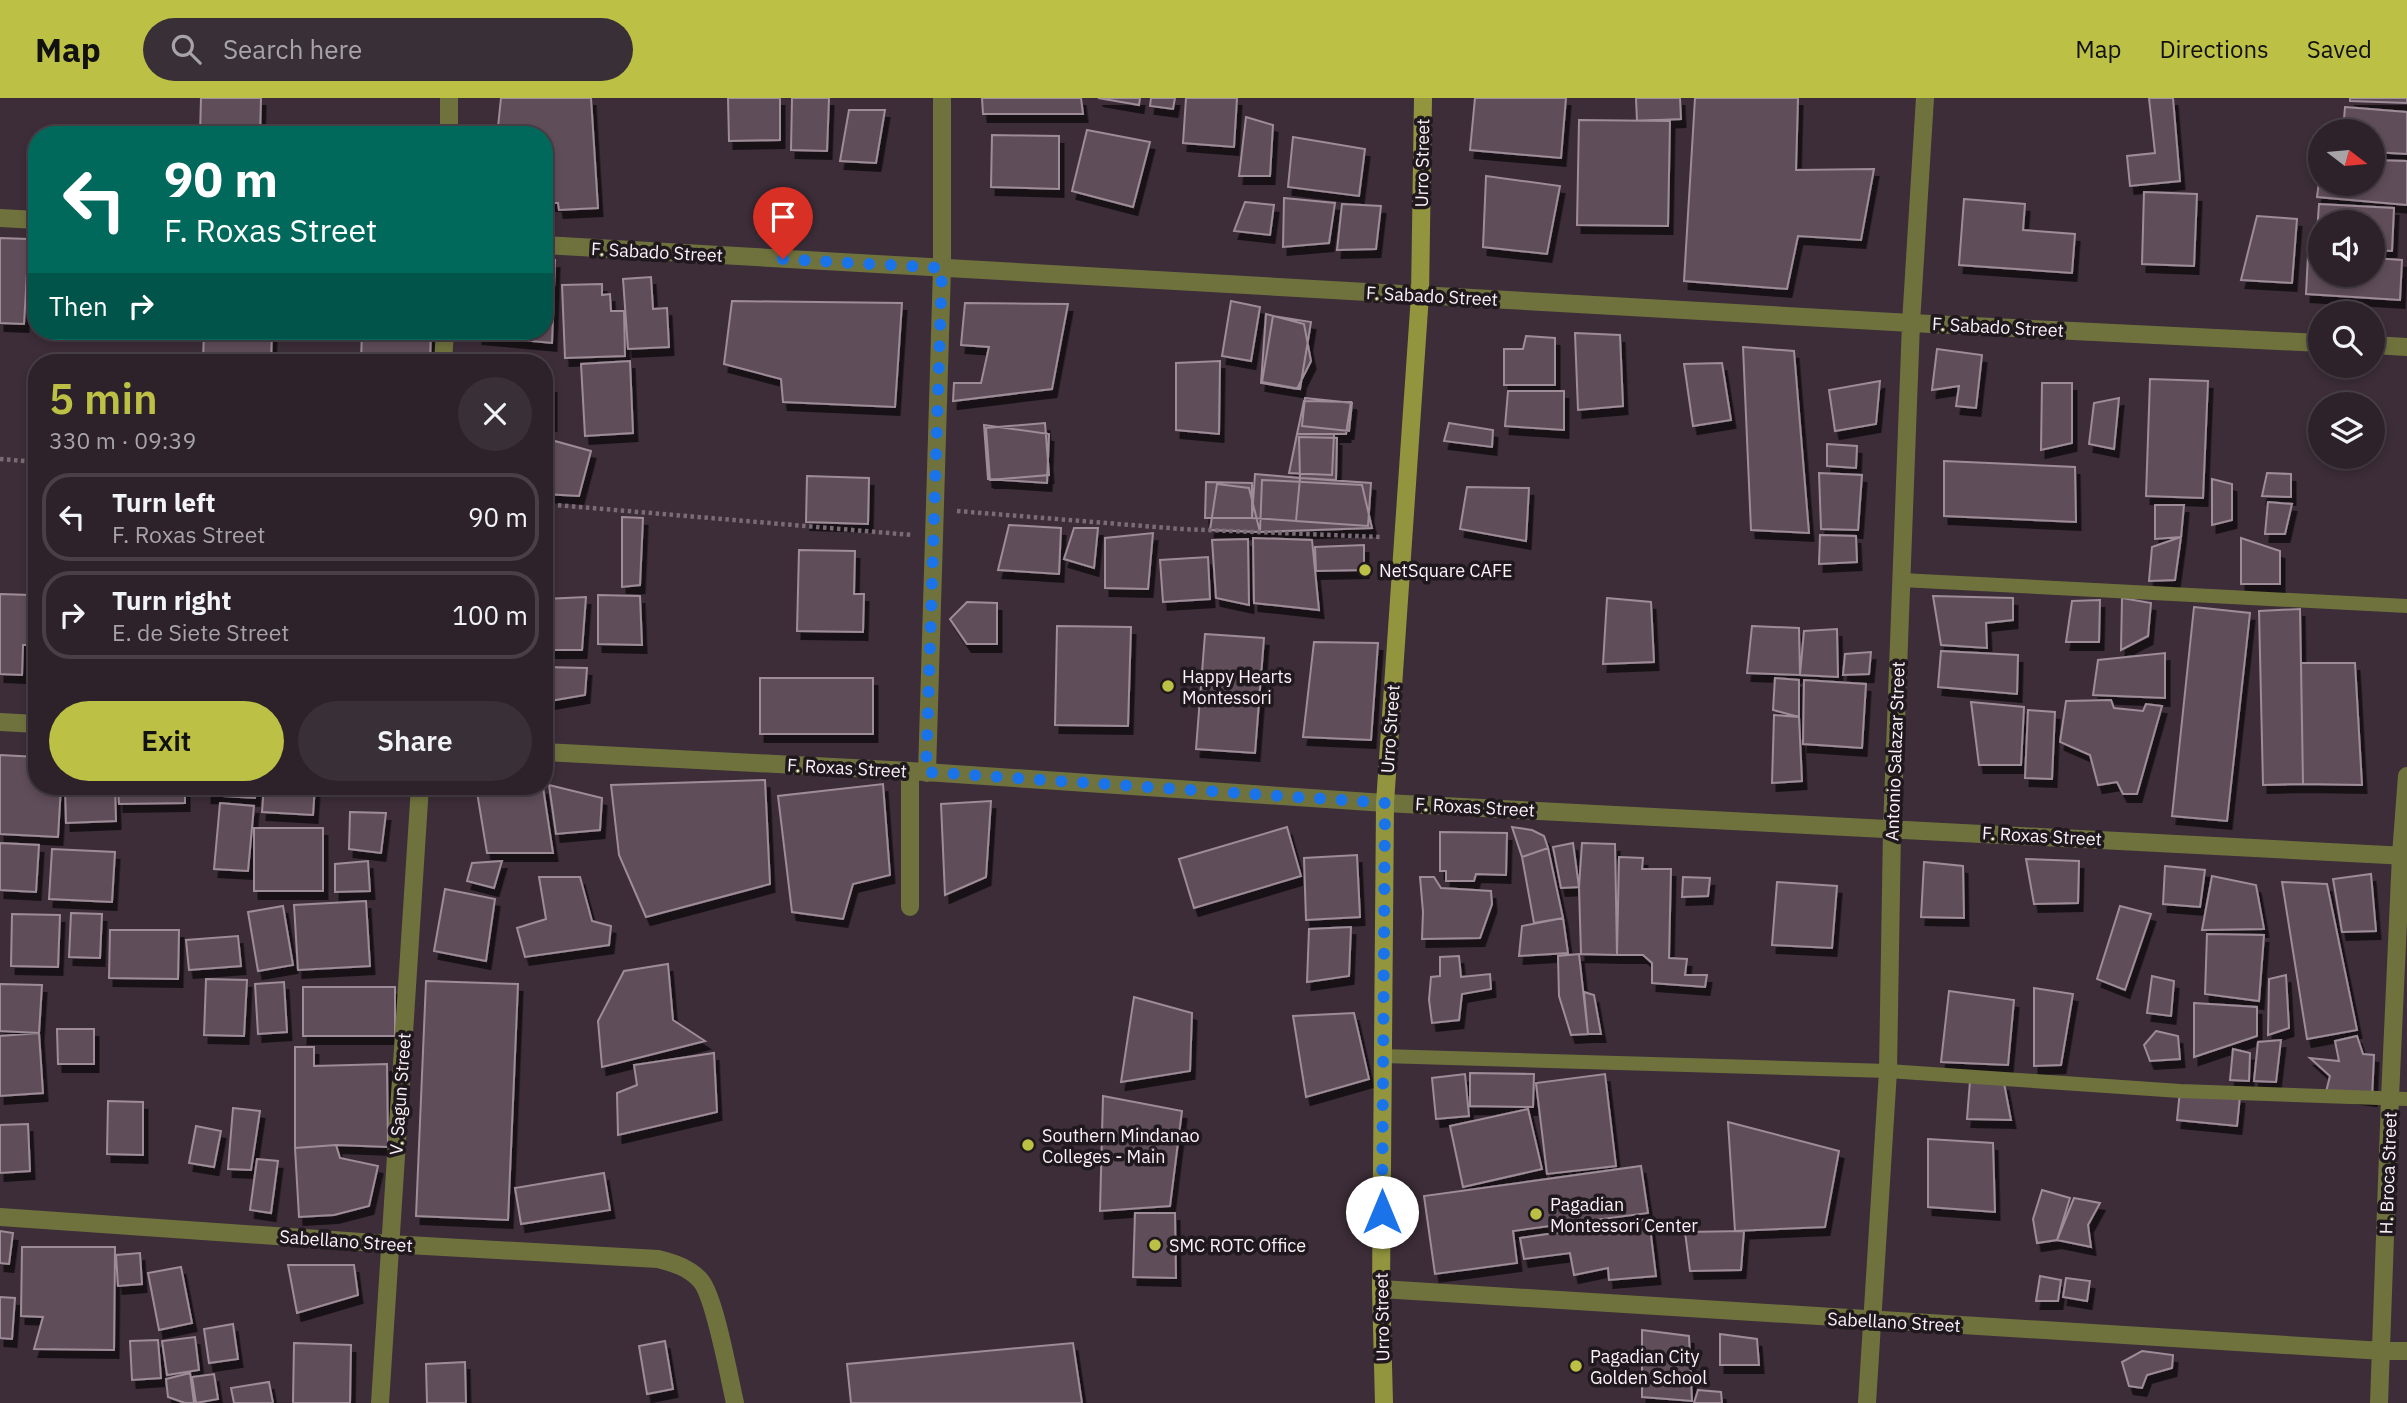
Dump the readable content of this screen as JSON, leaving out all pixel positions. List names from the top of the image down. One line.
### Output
{"streets":{"street":["Urro Street","F. Sabado Street","Antonio Salazar Street","F. Roxas Street","V. Sagun Street","H. Broca Street","Sabellano Street"]},"crossings":[["Urro Street","F. Sabado Street"],["Urro Street","F. Roxas Street"],["Urro Street","Sabellano Street"],["F. Sabado Street","Antonio Salazar Street"],["Antonio Salazar Street","F. Roxas Street"],["Antonio Salazar Street","Sabellano Street"],["F. Roxas Street","H. Broca Street"],["V. Sagun Street","Sabellano Street"],["H. Broca Street","Sabellano Street"]],"places":["NetSquare CAFE","Happy Hearts Montessori","Southern Mindanao Colleges - Main","Pagadian Montessori Center","SMC ROTC Office","Pagadian City Golden School"],"north":"right","page":{"header":"Map","search":"Search here","nav":["Map","Directions","Saved"],"turn":["90 m","F. Roxas Street"],"then":"Then","heading":["5 min","330 m · 09:39"],"list":[{"name":"Turn left","note":"F. Roxas Street","value":"90 m"},{"name":"Turn right","note":"E. de Siete Street","value":"100 m"}],"buttons":["Exit","Share"]}}
